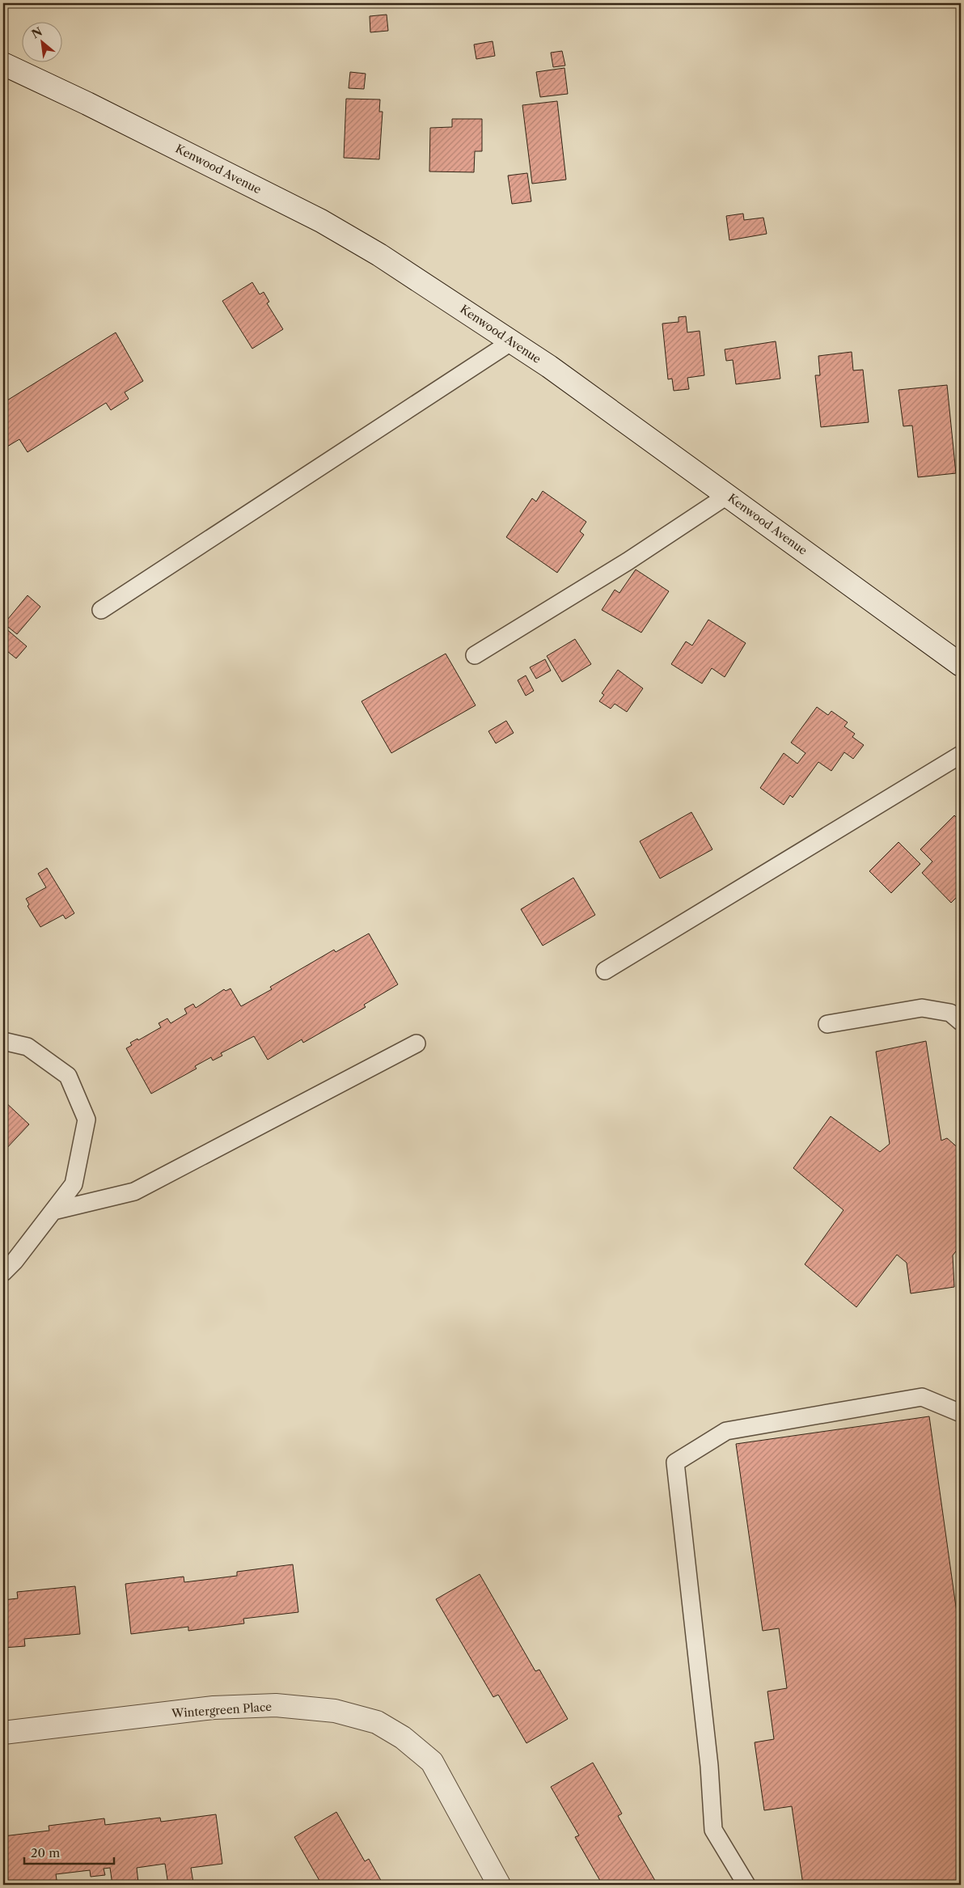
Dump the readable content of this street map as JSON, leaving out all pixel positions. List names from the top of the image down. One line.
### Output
{"streets":{"main road":["Kenwood Avenue","Wintergreen Place"]},"scale_bar":"20 m","north":"top left"}
